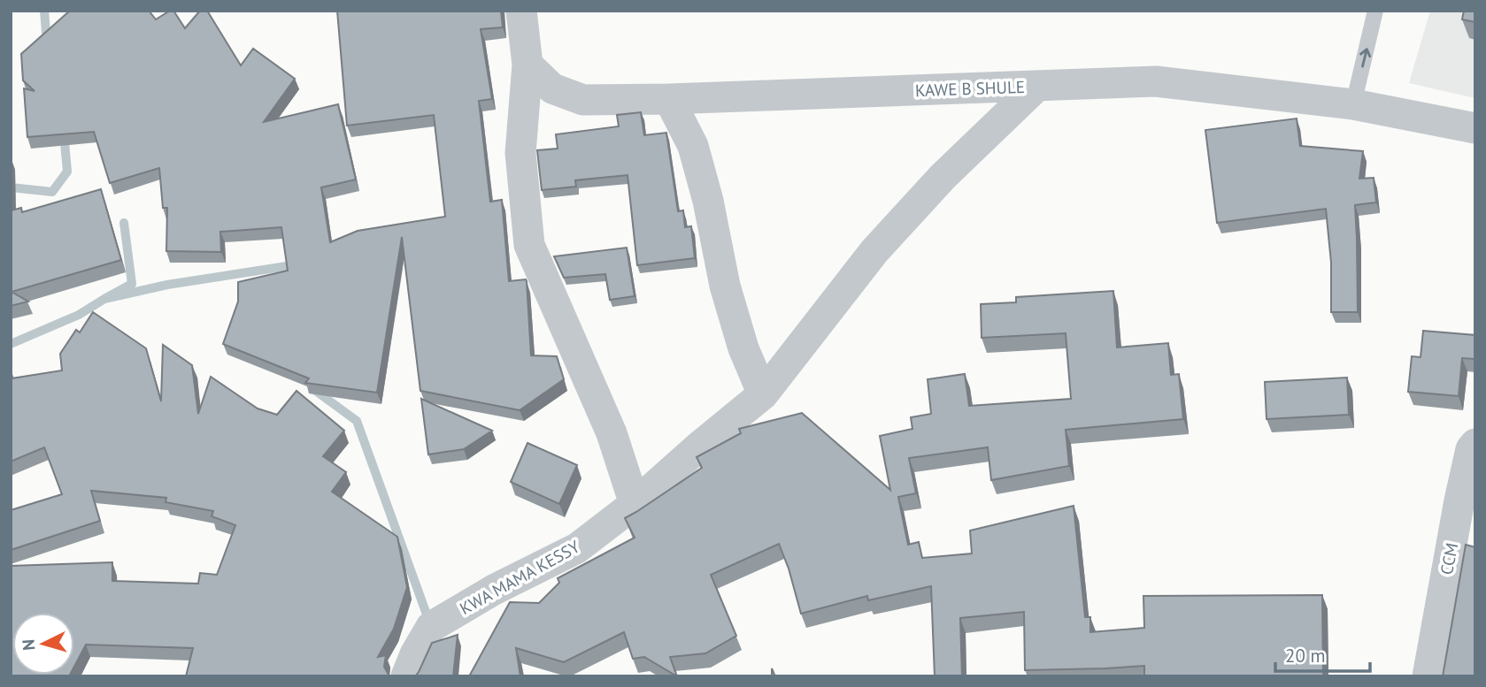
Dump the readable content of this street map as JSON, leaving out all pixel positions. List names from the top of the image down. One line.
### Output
{"streets":{"street":["KAWE B SHULE","CCM","KWA MAMA KESSY"]},"crossings":[["KAWE B SHULE","KWA MAMA KESSY"]],"scale_bar":"20 m","north":"left"}
